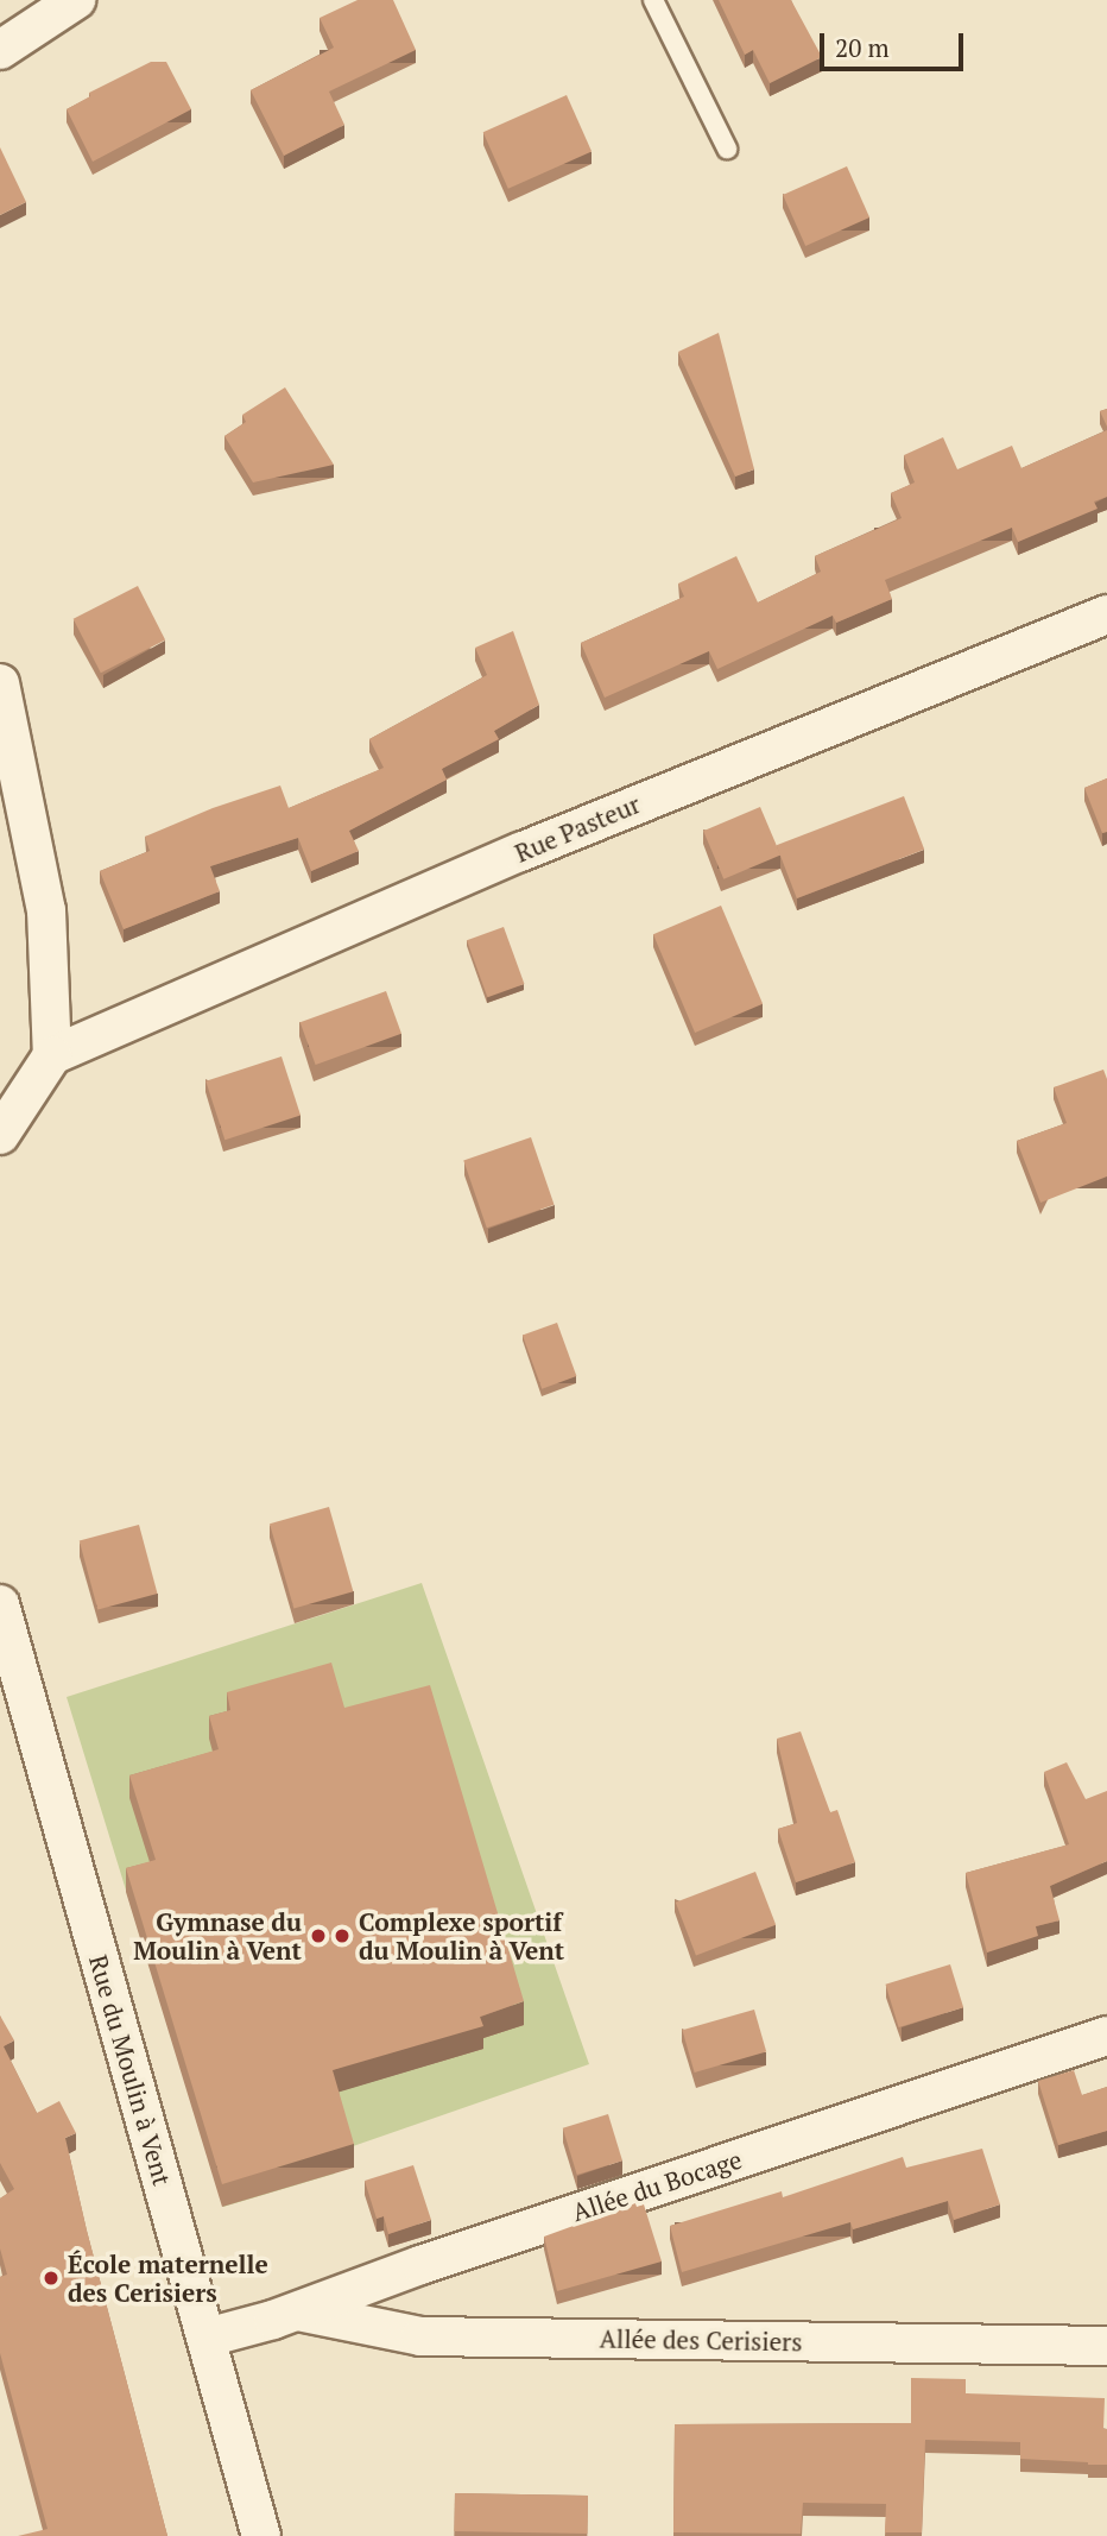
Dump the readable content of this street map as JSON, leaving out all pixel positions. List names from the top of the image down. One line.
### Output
{"streets":{"street":["Rue Pasteur","Rue du Moulin à Vent","Allée du Bocage","Allée des Cerisiers"]},"crossings":[["Rue du Moulin à Vent","Allée du Bocage"],["Allée du Bocage","Allée des Cerisiers"]],"places":["Gymnase du Moulin à Vent","Complexe sportif du Moulin à Vent","École maternelle des Cerisiers"],"scale_bar":"20 m"}
